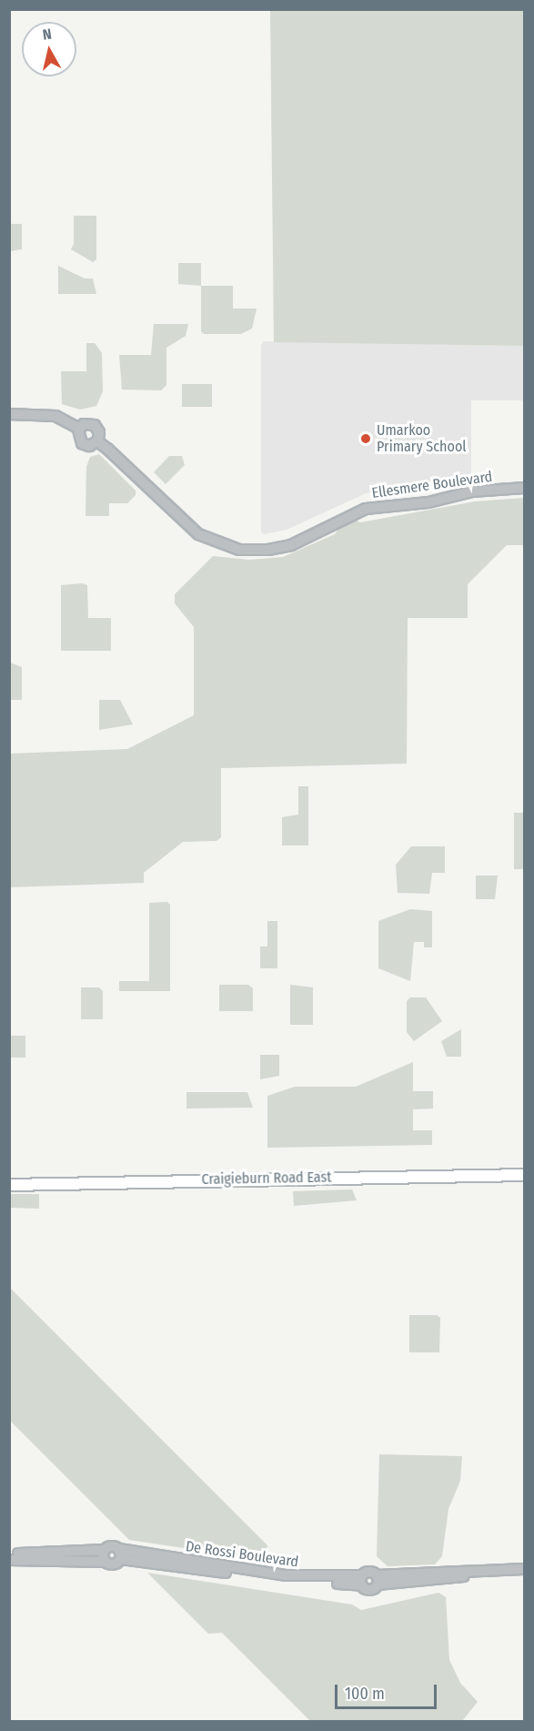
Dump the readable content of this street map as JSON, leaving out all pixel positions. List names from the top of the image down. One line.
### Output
{"streets":{"main road":["Craigieburn Road East"],"street":["Ellesmere Boulevard","De Rossi Boulevard"]},"places":["Umarkoo Primary School"],"scale_bar":"100 m","north":"top"}
